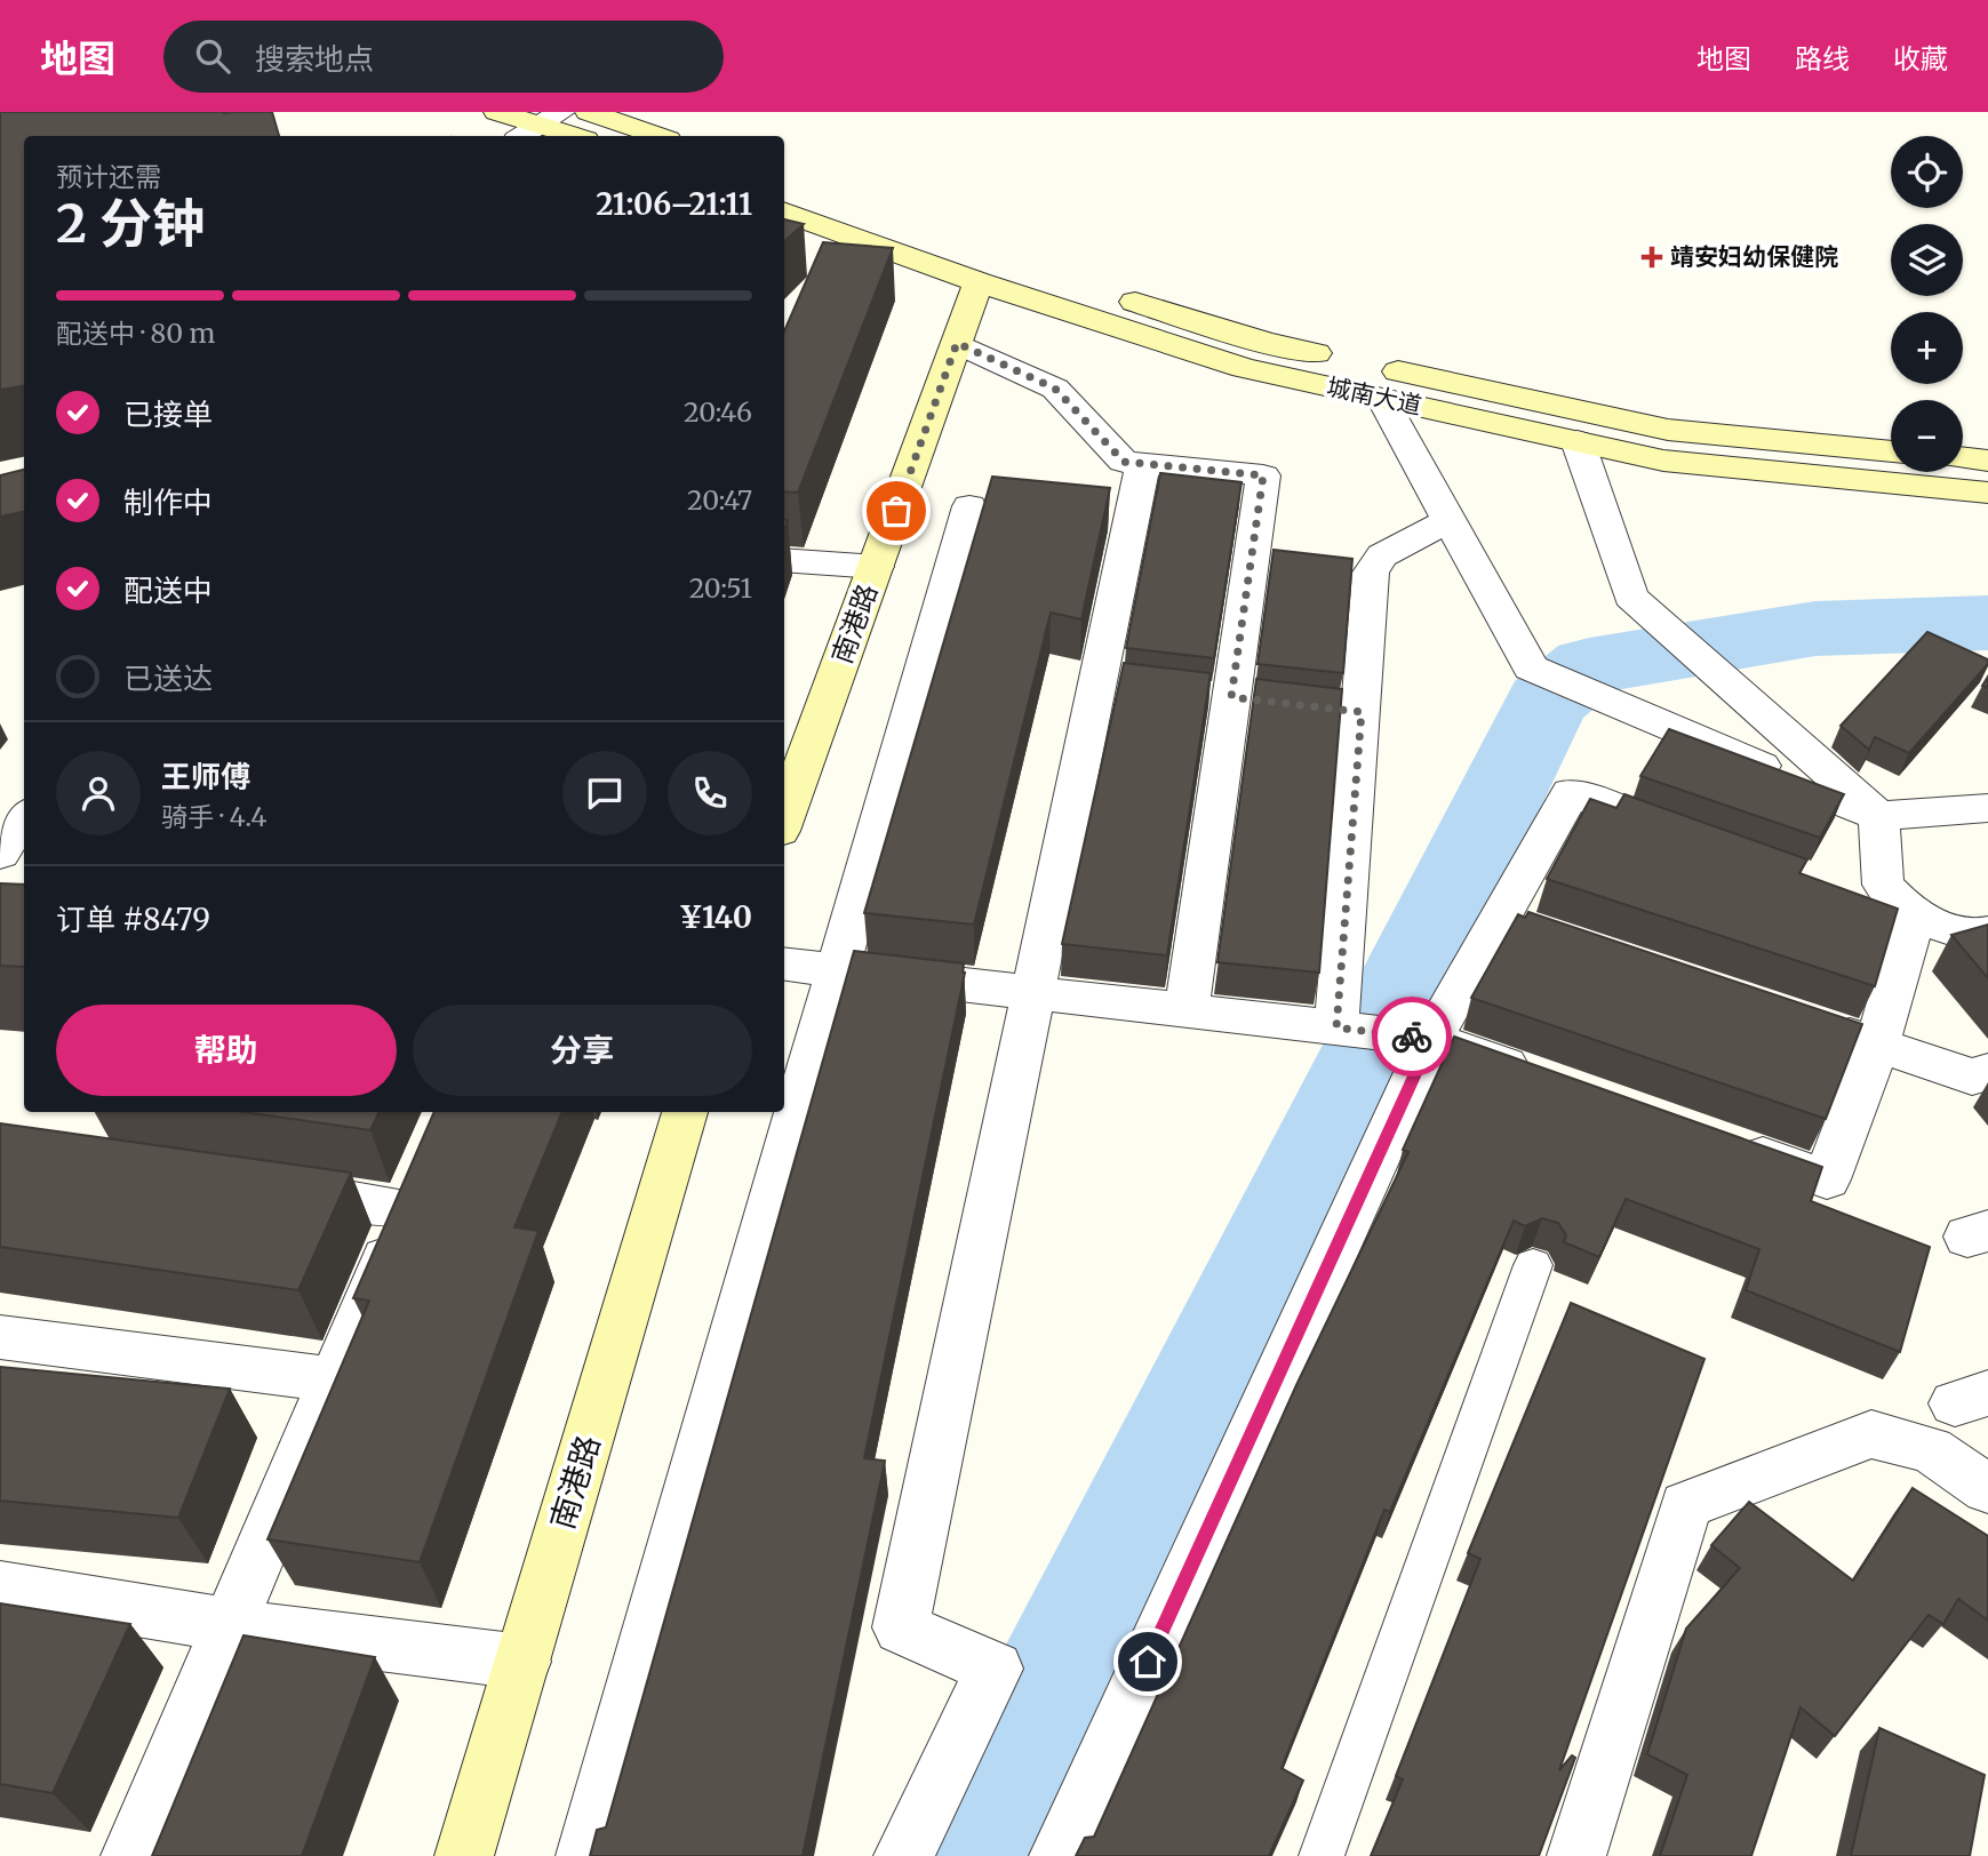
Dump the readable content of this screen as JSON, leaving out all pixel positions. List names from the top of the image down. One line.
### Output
{"streets":{"main road":["城南大道","南港路"]},"crossings":[["城南大道","南港路"]],"places":{"health":["靖安妇幼保健院"]},"page":{"header":"地图","search":"搜索地点","nav":["地图","路线","收藏"],"map_buttons":["+","−"],"heading":["2 分钟","预计还需","21:06–21:11"],"panel":["王师傅","骑手 · 4.4","订单 #8479","¥140"],"bar":"配送中 · 80 m","list":[["已接单","20:46"],["制作中","20:47"],["配送中","20:51"],"已送达"],"buttons":["帮助","分享"]}}
